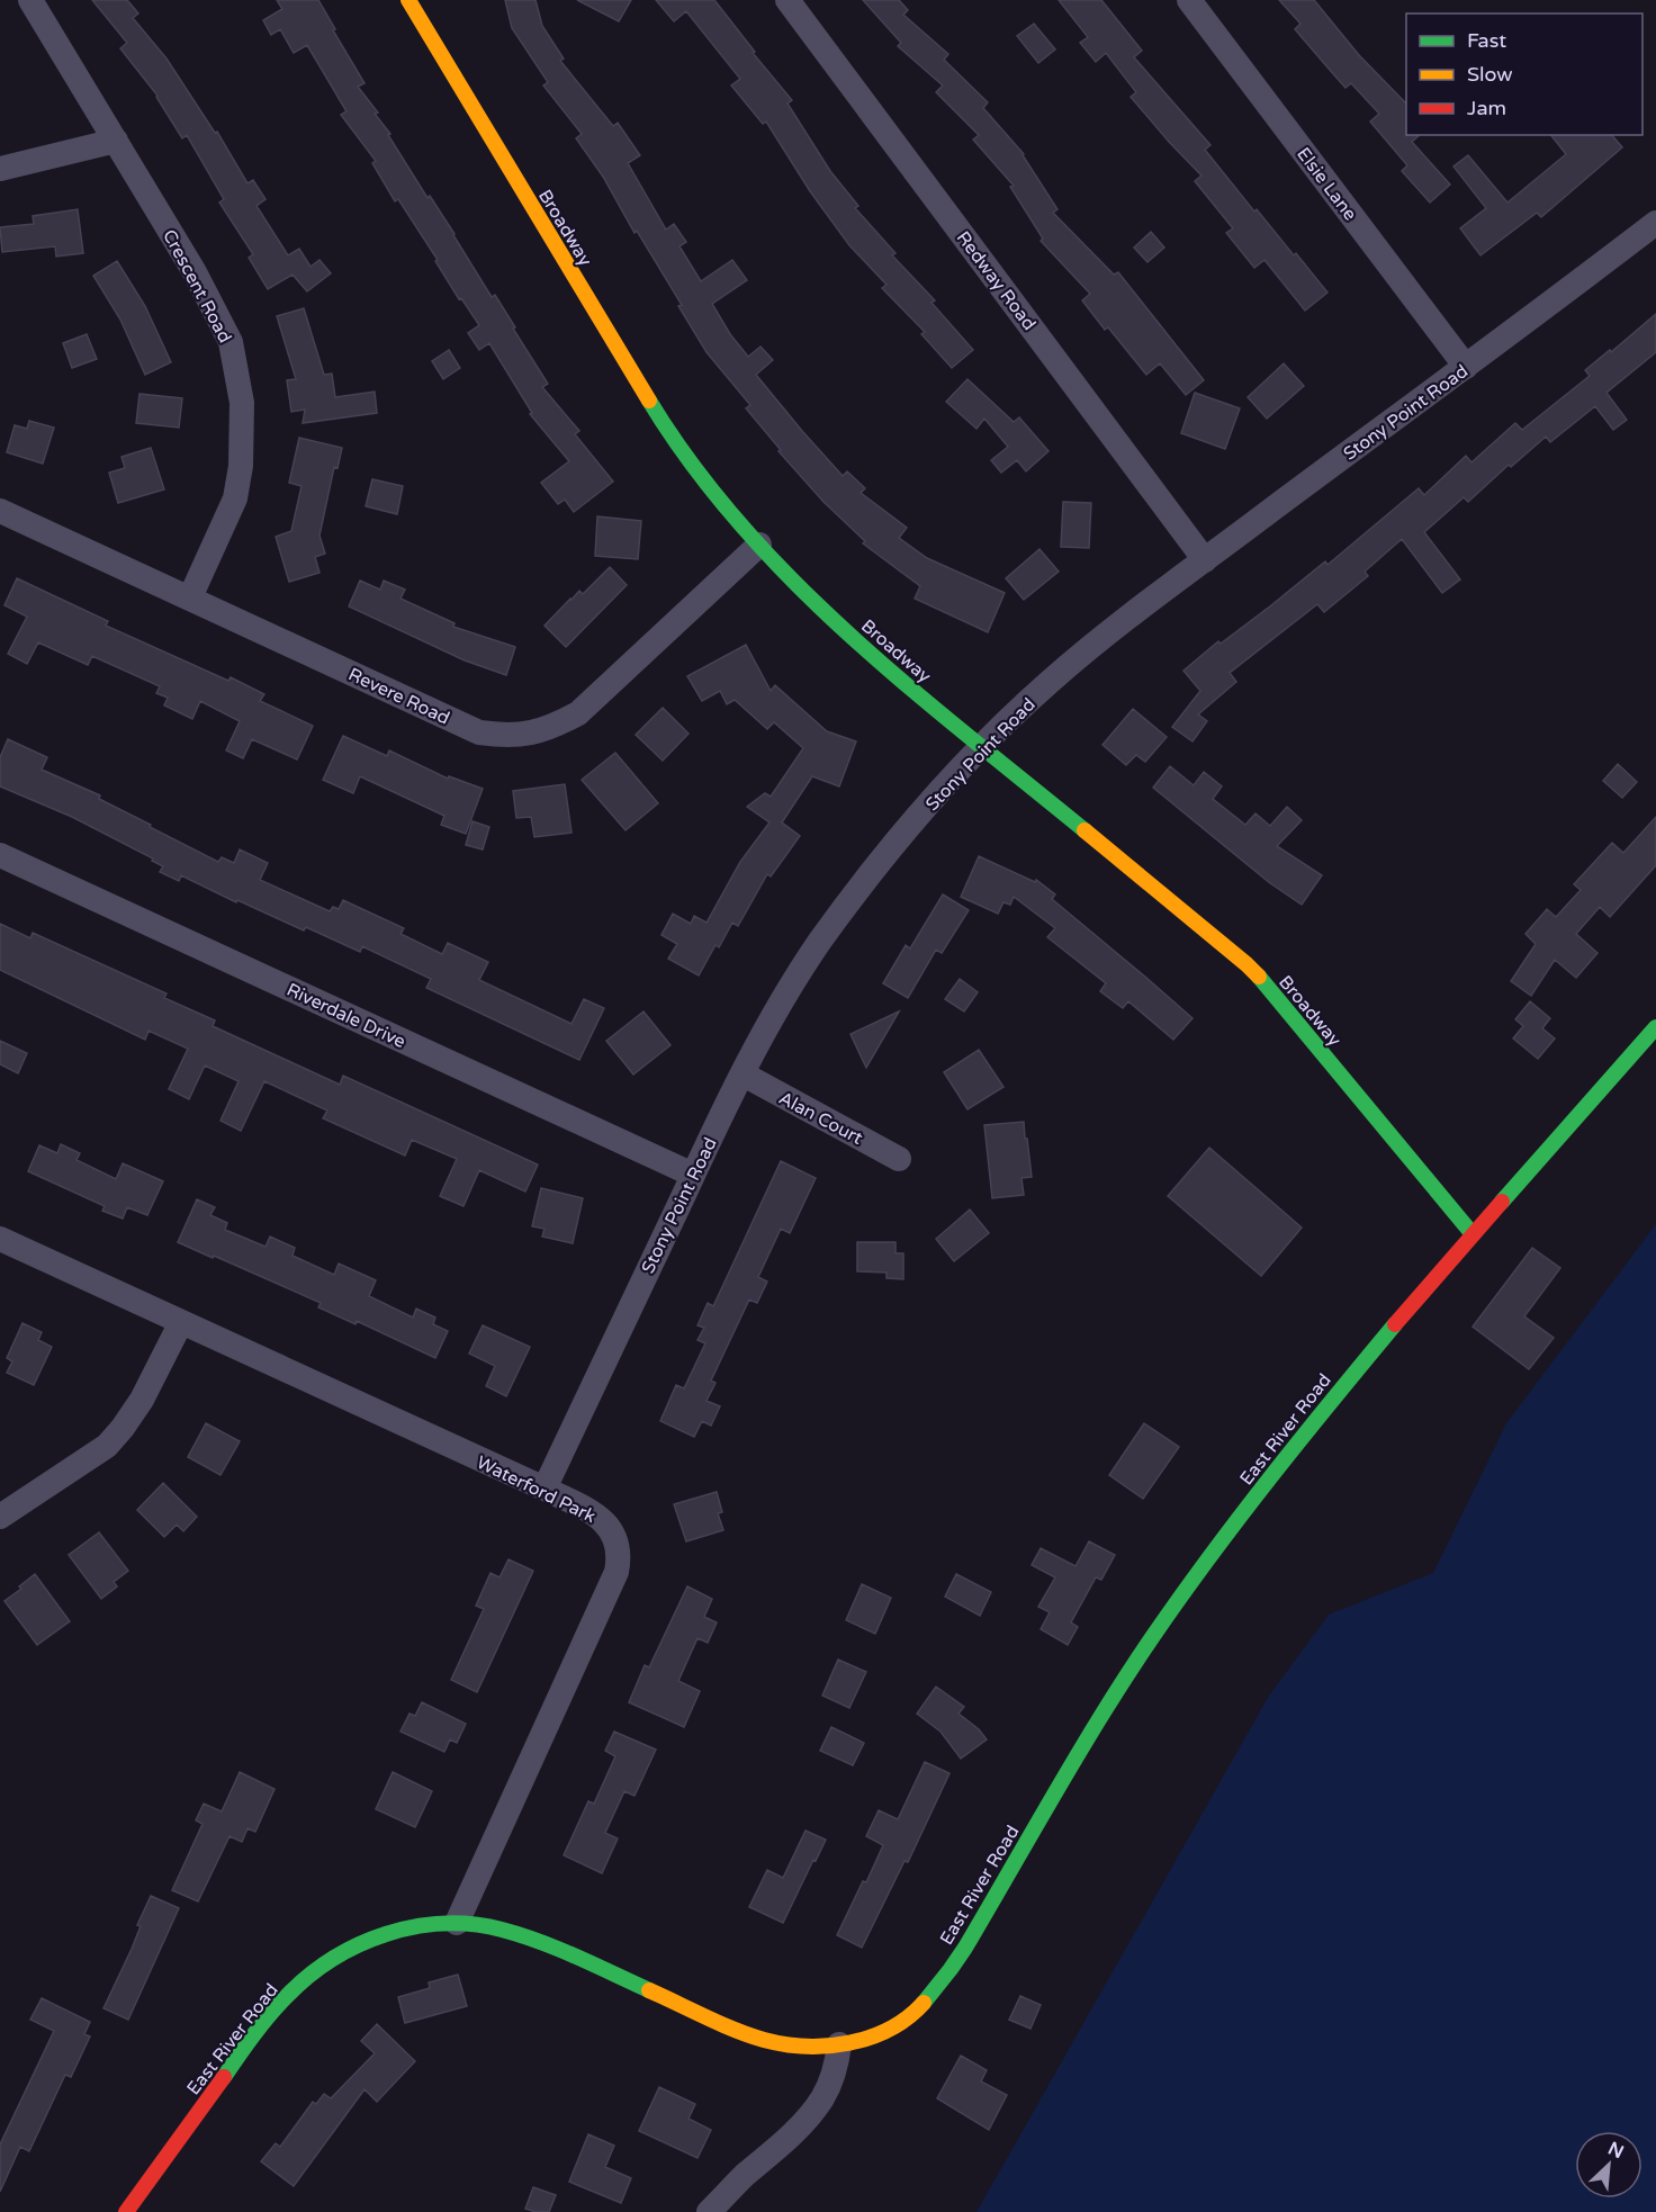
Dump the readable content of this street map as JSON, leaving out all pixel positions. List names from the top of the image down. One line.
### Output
{"streets":{"main road":["Broadway","East River Road"],"street":["Elsie Lane","Redway Road","Crescent Road","Stony Point Road","Revere Road","Riverdale Drive","Alan Court","Waterford Park"]},"crossings":[["Elsie Lane","Stony Point Road"],["Broadway","Stony Point Road"],["Broadway","Revere Road"],["Broadway","East River Road"],["Redway Road","Stony Point Road"],["Crescent Road","Revere Road"],["Stony Point Road","Riverdale Drive"],["Stony Point Road","Alan Court"],["Stony Point Road","Waterford Park"],["East River Road","Waterford Park"]],"legend":["Fast","Slow","Jam"],"north":"top right"}
